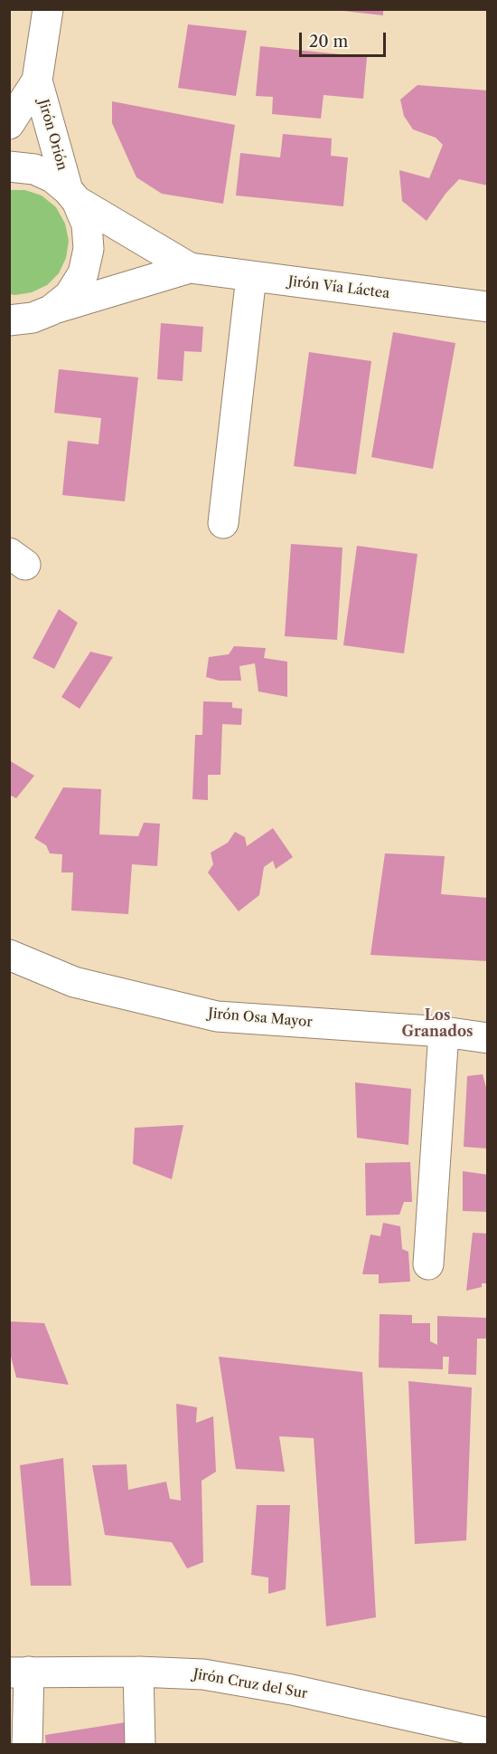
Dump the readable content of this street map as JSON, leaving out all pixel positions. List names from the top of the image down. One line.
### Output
{"streets":{"street":["Jirón Orión","Jirón Vía Láctea","Jirón Osa Mayor","Jirón Cruz del Sur"]},"crossings":[["Jirón Orión","Jirón Vía Láctea"]],"districts":["Los Granados"],"scale_bar":"20 m"}
